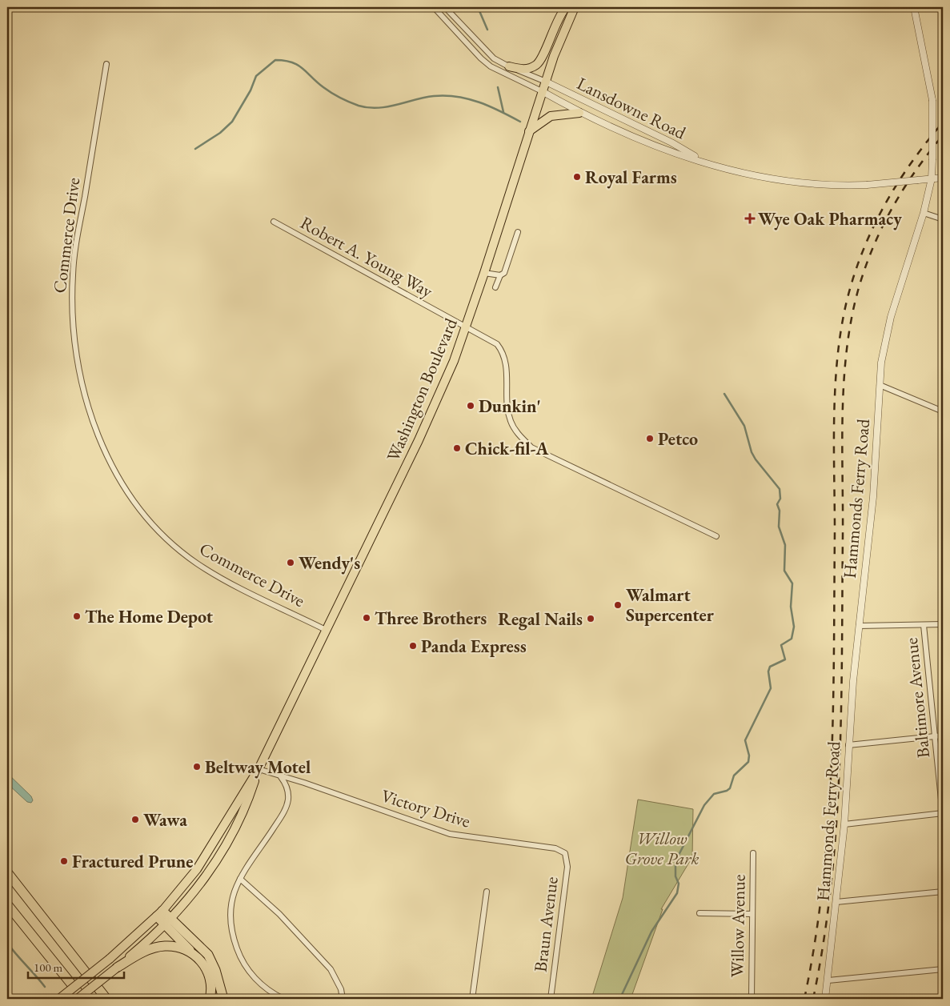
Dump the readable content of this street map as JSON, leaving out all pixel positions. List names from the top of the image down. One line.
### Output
{"streets":{"main road":["Washington Boulevard"],"street":["Lansdowne Road","Commerce Drive","Robert A. Young Way","Hammonds Ferry Road","Baltimore Avenue","Victory Drive","Braun Avenue","Willow Avenue"]},"crossings":[["Lansdowne Road","Washington Boulevard"],["Lansdowne Road","Hammonds Ferry Road"],["Commerce Drive","Washington Boulevard"],["Robert A. Young Way","Washington Boulevard"],["Washington Boulevard","Victory Drive"],["Victory Drive","Braun Avenue"]],"parks":["Willow Grove Park"],"places":{"other":["Royal Farms","Dunkin'","Petco","Chick-fil-A","Wendy's","Walmart Supercenter","The Home Depot","Three Brothers","Regal Nails","Panda Express","Beltway Motel","Wawa","Fractured Prune"],"health":["Wye Oak Pharmacy"]},"scale_bar":"100 m"}
